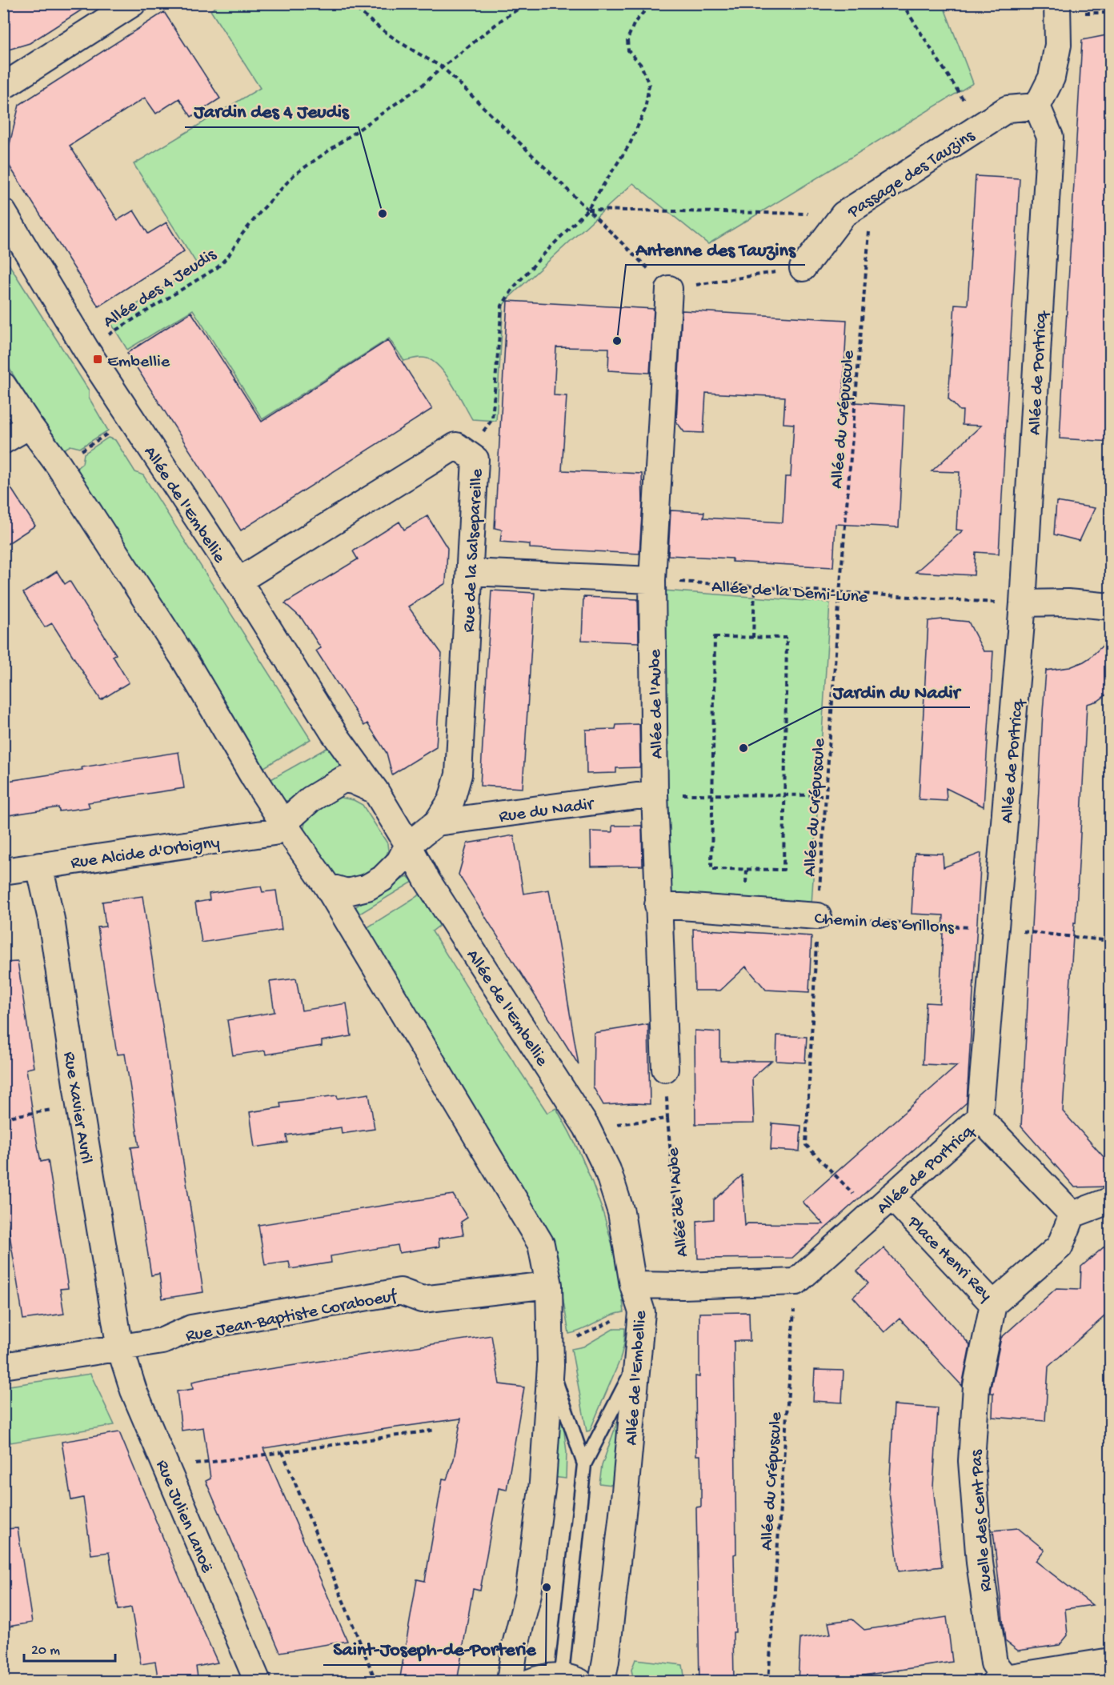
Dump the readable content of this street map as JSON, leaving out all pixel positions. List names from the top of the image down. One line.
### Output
{"streets":{"street":["Passage des Tauzins","Allée de Portricq","Allée de l'Embellie","Rue de la Salsepareille","Allée de l'Aube","Rue du Nadir","Rue Alcide d'Orbigny","Chemin des Grillons","Rue Xavier Avril","Place Henri Rey","Rue Jean-Baptiste Coraboeuf","Rue Julien Lanoë","Ruelle des Cent Pas"],"path":["Allée des 4 Jeudis","Allée du Crépuscule","Allée de la Demi-Lune"]},"crossings":[["Passage des Tauzins","Allée de Portricq"],["Passage des Tauzins","Allée du Crépuscule"],["Allée des 4 Jeudis","Allée de l'Embellie"],["Allée de Portricq","Allée du Crépuscule"],["Allée de Portricq","Allée de la Demi-Lune"],["Allée de Portricq","Chemin des Grillons"],["Allée de Portricq","Place Henri Rey"],["Allée du Crépuscule","Allée de la Demi-Lune"],["Allée du Crépuscule","Chemin des Grillons"],["Allée de l'Embellie","Rue de la Salsepareille"],["Allée de l'Embellie","Rue Alcide d'Orbigny"],["Rue de la Salsepareille","Rue du Nadir"],["Rue de la Salsepareille","Rue Alcide d'Orbigny"],["Allée de la Demi-Lune","Allée de l'Aube"],["Allée de l'Aube","Rue du Nadir"],["Allée de l'Aube","Chemin des Grillons"],["Rue Alcide d'Orbigny","Rue Xavier Avril"],["Rue Xavier Avril","Rue Jean-Baptiste Coraboeuf"],["Rue Xavier Avril","Rue Julien Lanoë"],["Place Henri Rey","Ruelle des Cent Pas"],["Rue Jean-Baptiste Coraboeuf","Rue Julien Lanoë"]],"places":{"other":["Jardin des 4 Jeudis","Antenne des Tauzins","Jardin du Nadir","Saint-Joseph-de-Porterie"],"transit":["Embellie"]},"scale_bar":"20 m"}
